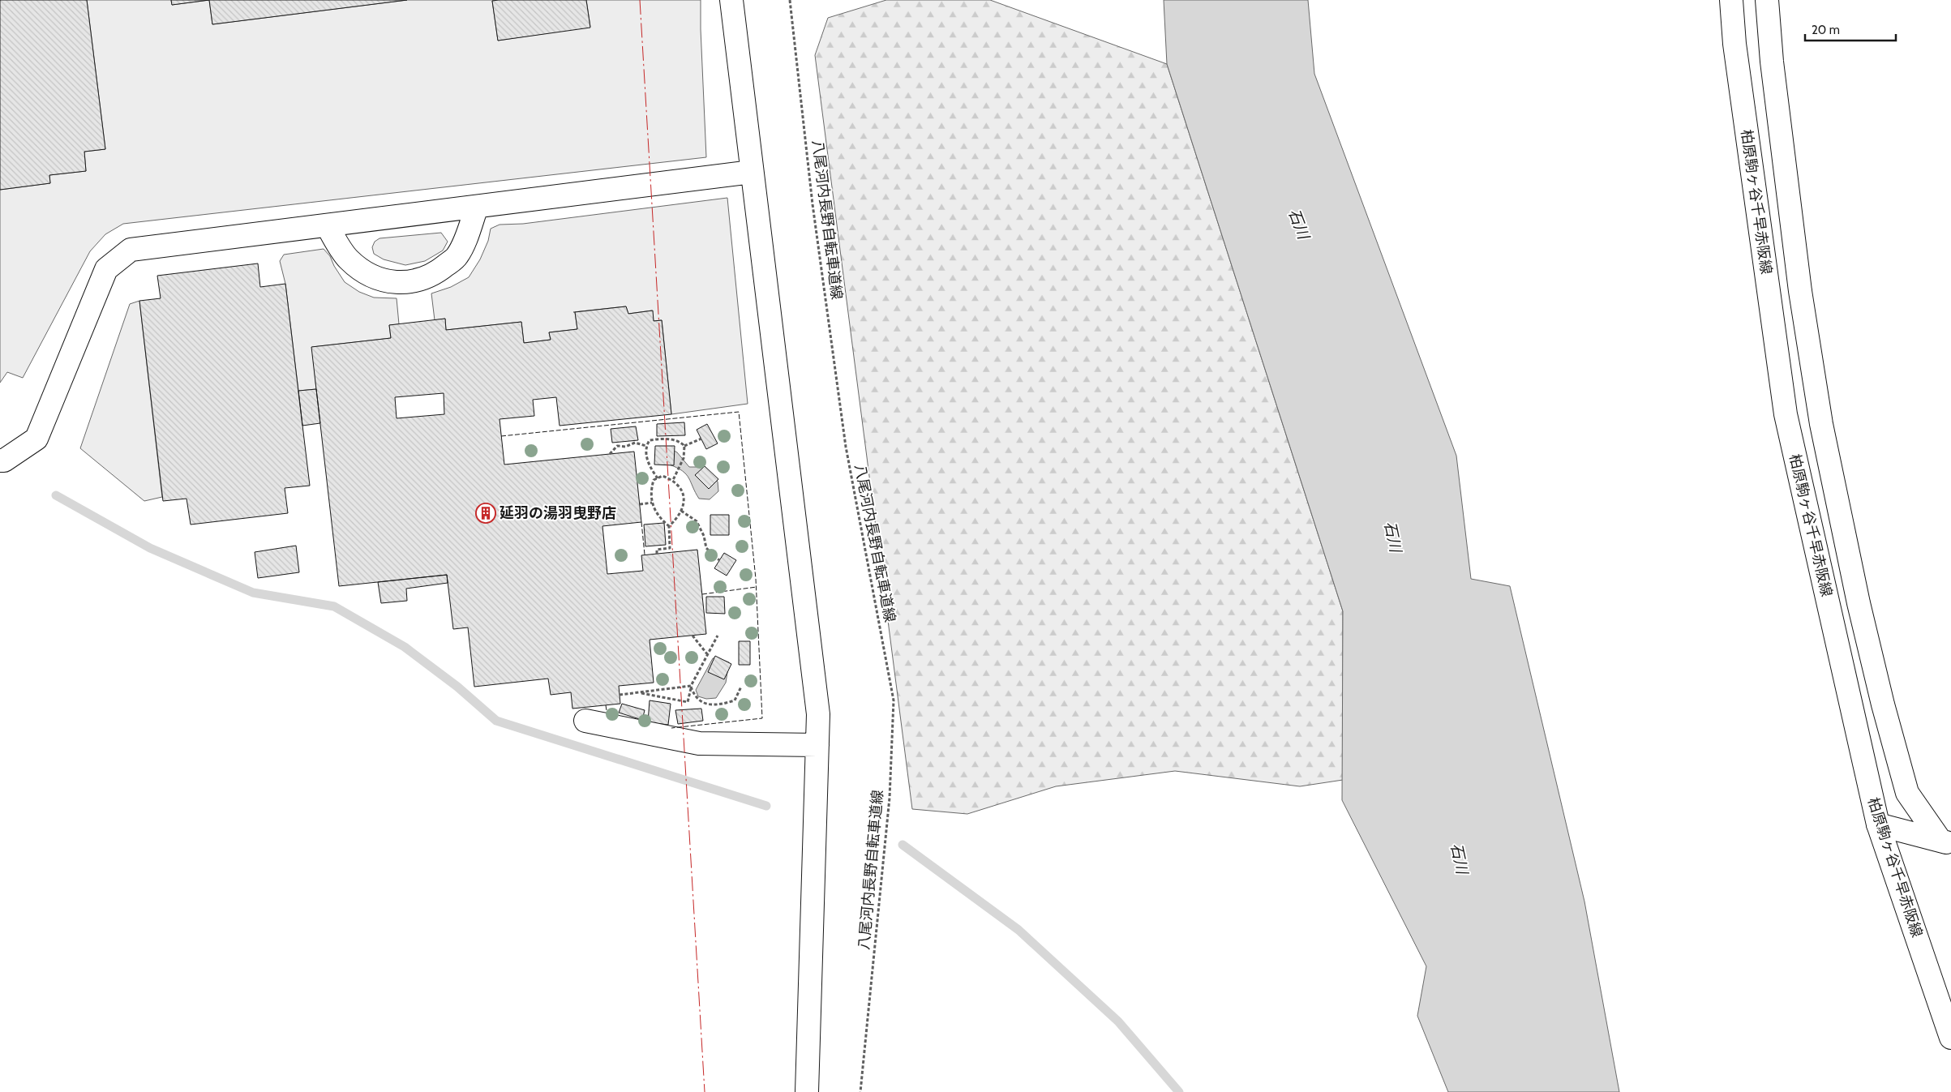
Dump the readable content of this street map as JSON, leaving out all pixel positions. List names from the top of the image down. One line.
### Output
{"streets":{"street":["柏原駒ヶ谷千早赤阪線"],"path":["八尾河内長野自転車道線"]},"water":["石川"],"places":{"building":["延羽の湯羽曳野店"]},"scale_bar":"20 m"}
